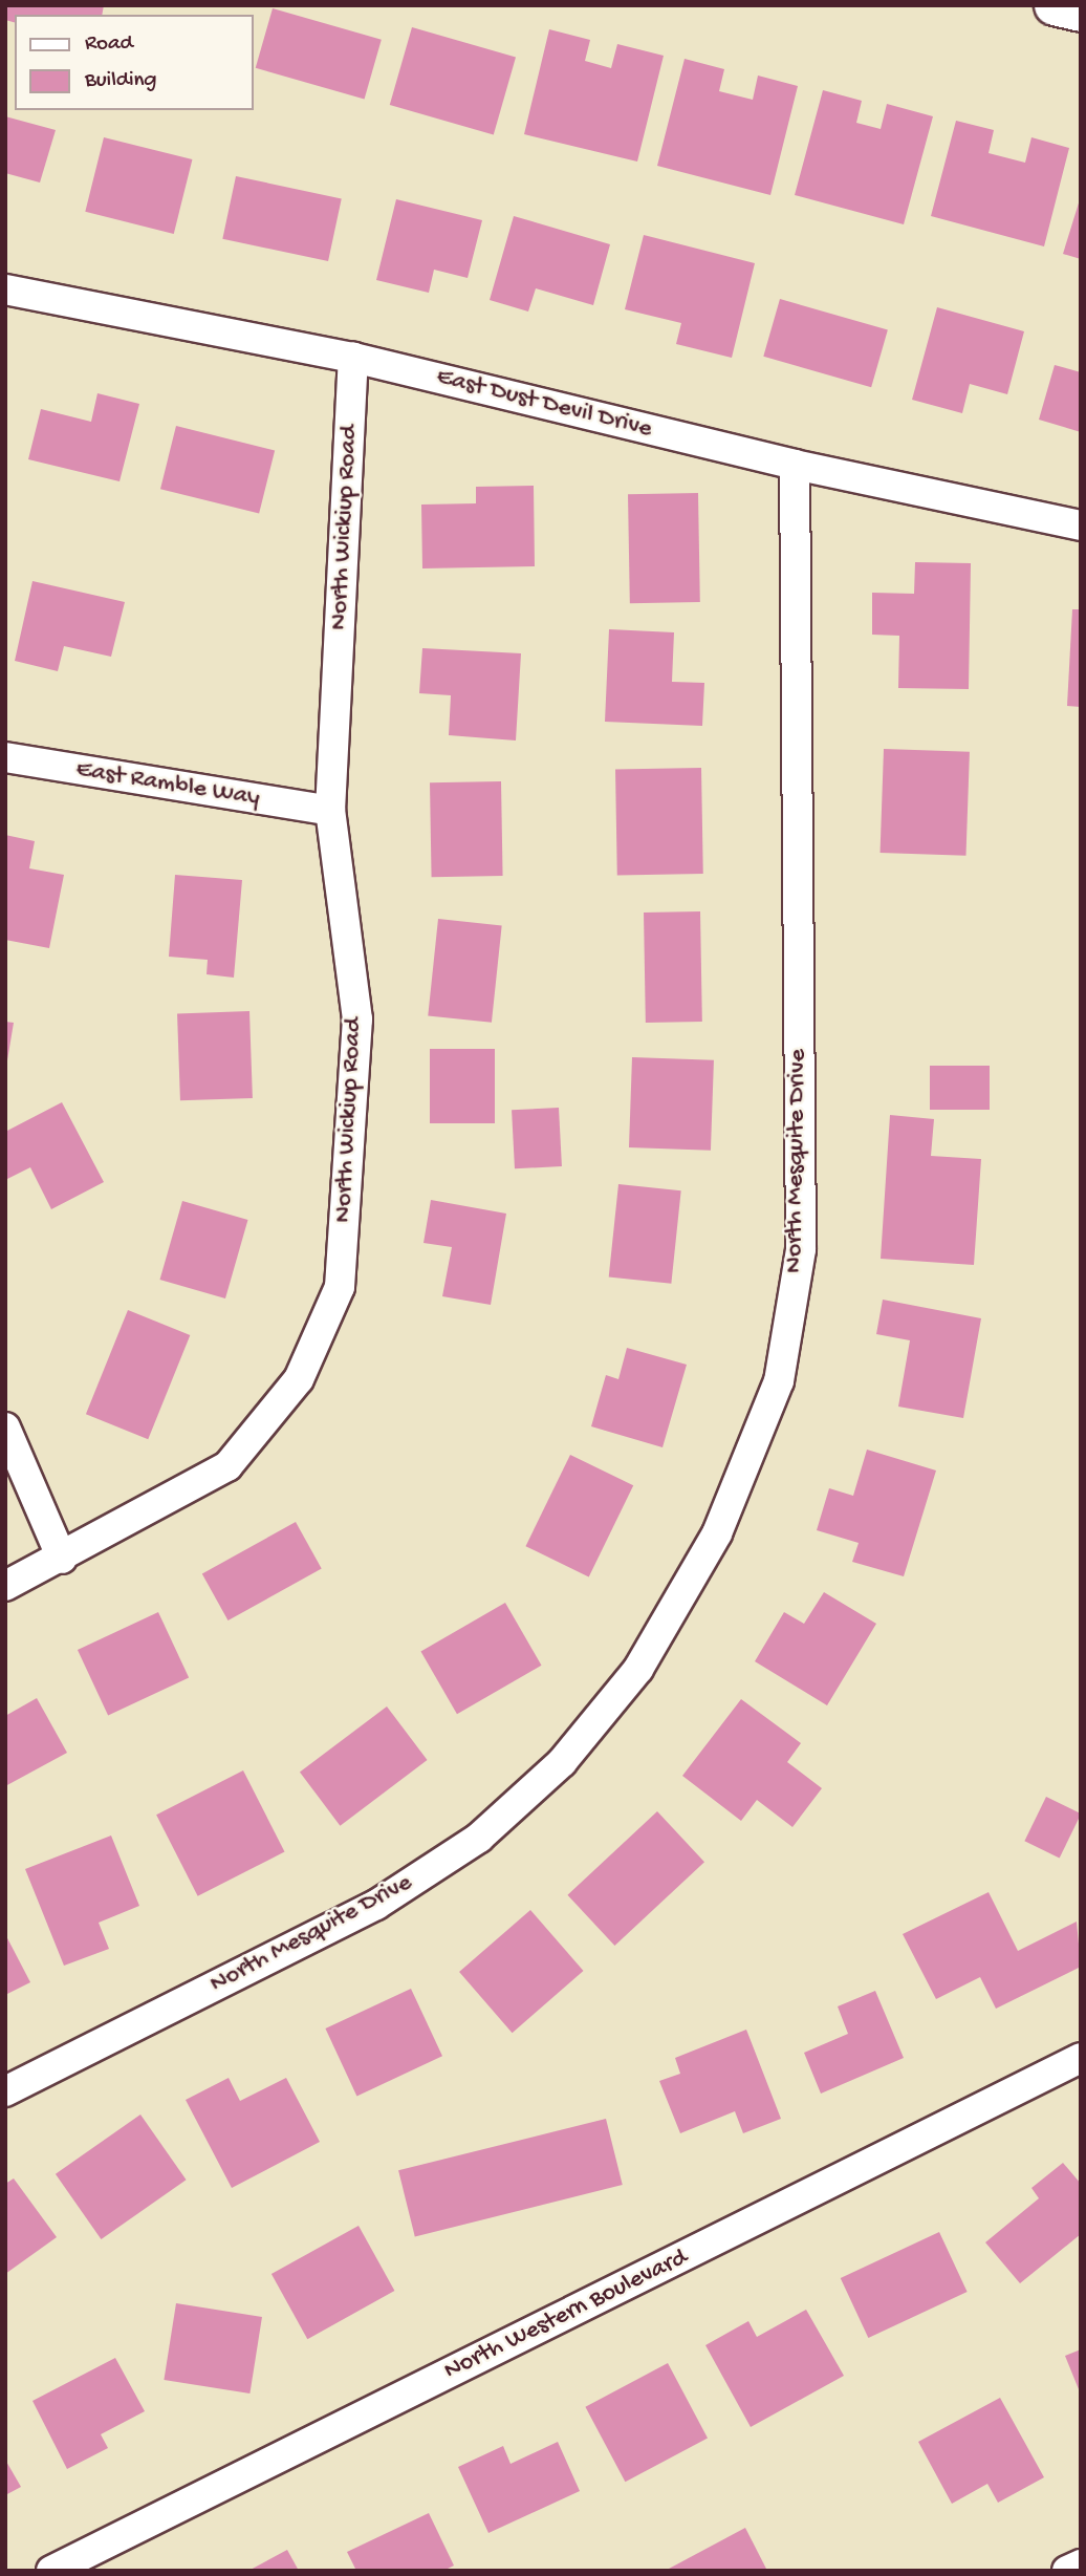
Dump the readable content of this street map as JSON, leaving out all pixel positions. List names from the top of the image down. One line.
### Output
{"streets":{"street":["East Dust Devil Drive","North Wickiup Road","East Ramble Way","North Mesquite Drive","North Western Boulevard"]},"crossings":[["East Dust Devil Drive","North Wickiup Road"],["East Dust Devil Drive","North Mesquite Drive"],["North Wickiup Road","East Ramble Way"]],"legend":["Road","Building"]}
